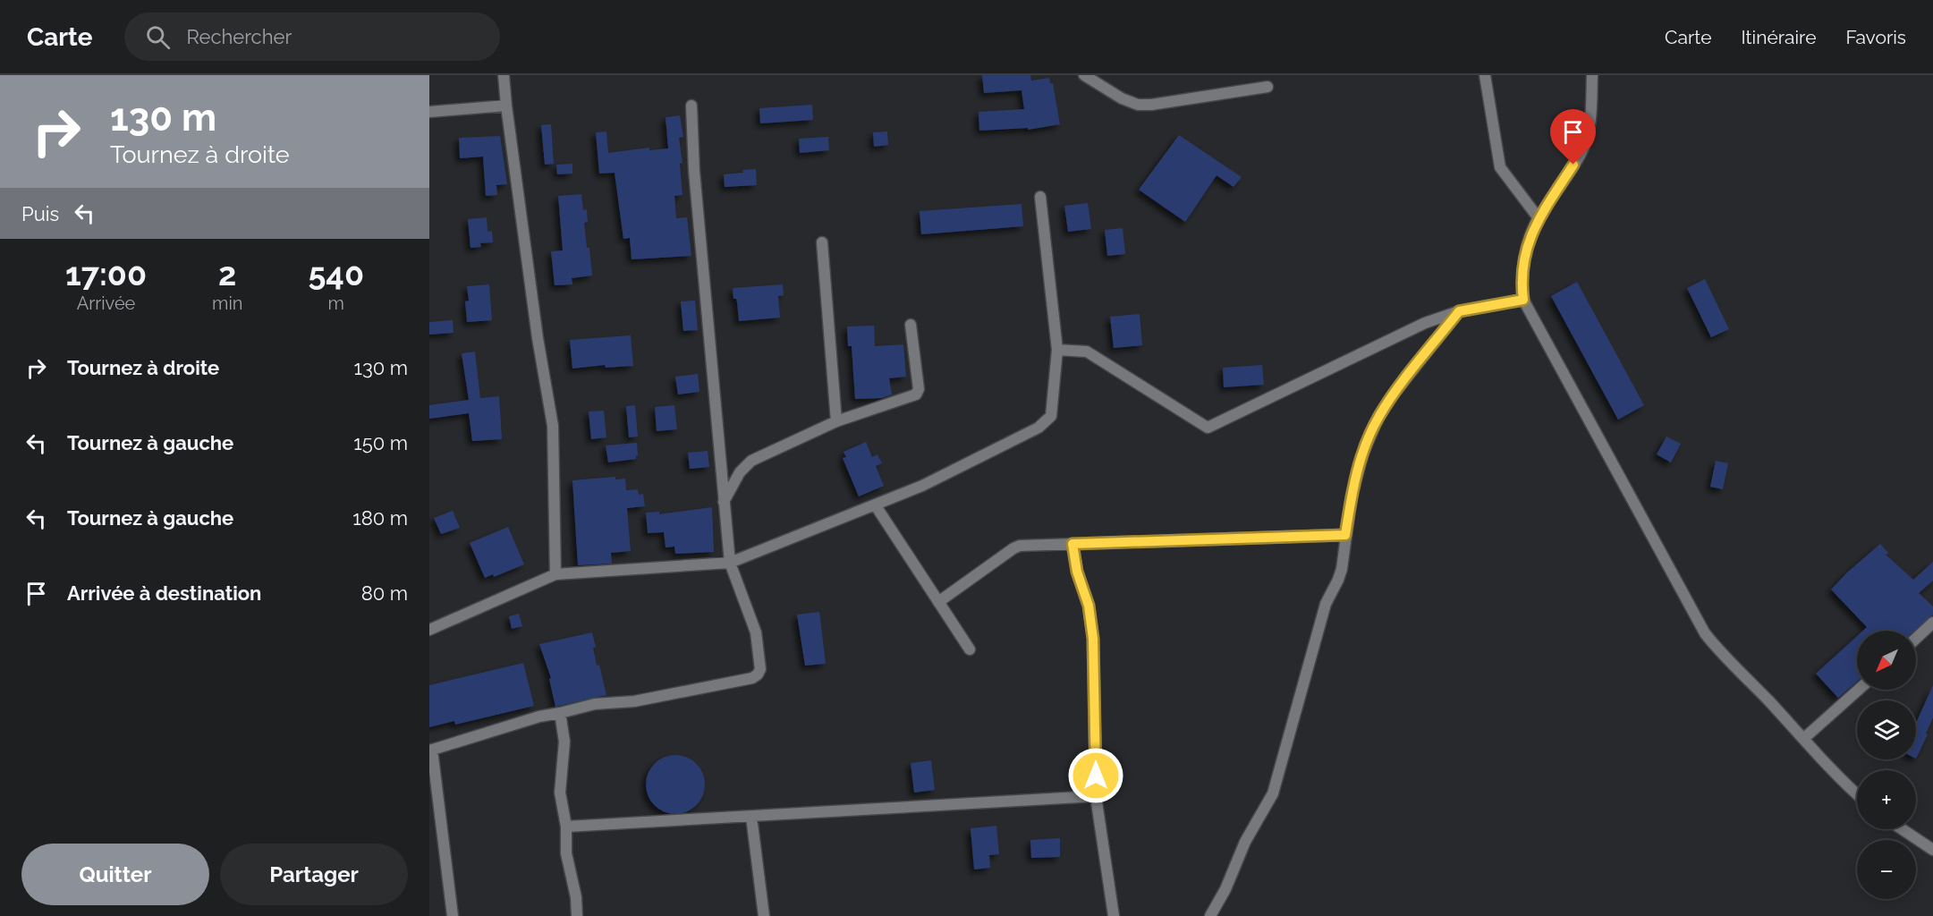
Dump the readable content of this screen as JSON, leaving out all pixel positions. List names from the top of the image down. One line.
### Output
{"north":"bottom left","page":{"header":"Carte","search":"Rechercher","nav":["Carte","Itinéraire","Favoris"],"turn":["130 m","Tournez à droite"],"then":"Puis","eta":["17:00","Arrivée","2","min","540","m"],"list":[{"name":"Tournez à droite","value":"130 m"},{"name":"Tournez à gauche","value":"150 m"},{"name":"Tournez à gauche","value":"180 m"},{"name":"Arrivée à destination","value":"80 m"}],"map_buttons":["+","−"],"buttons":["Quitter","Partager"]}}
